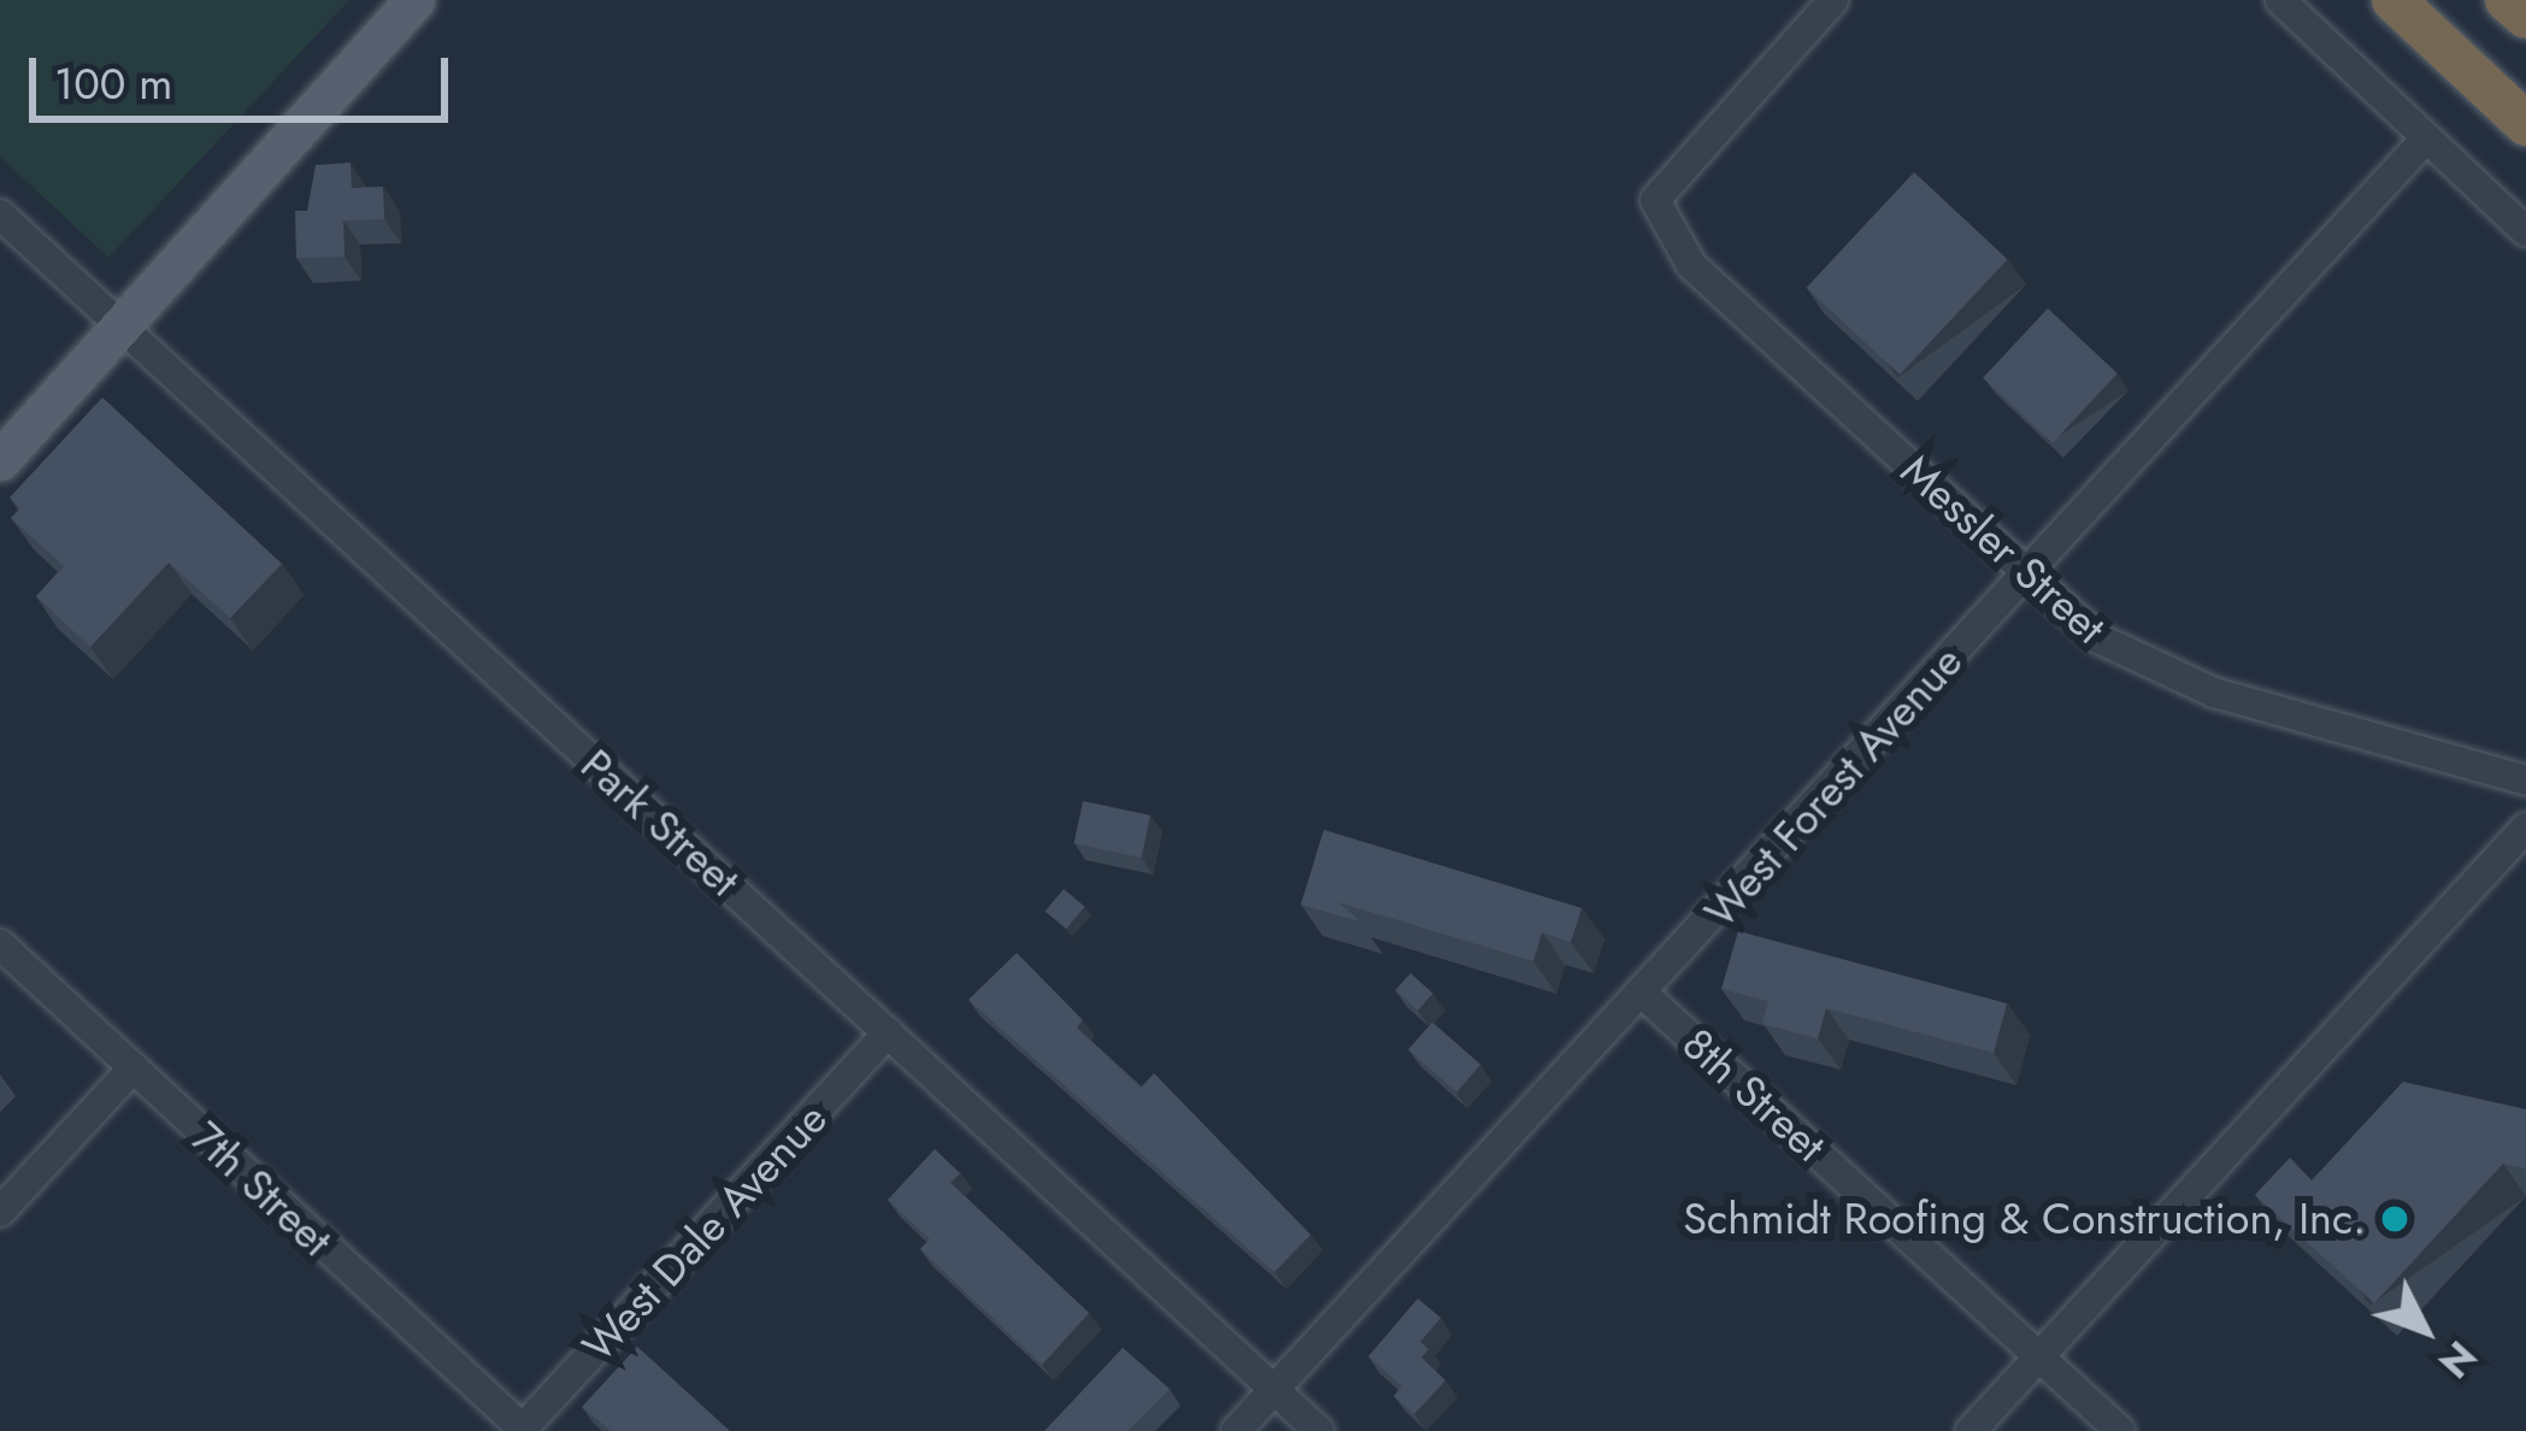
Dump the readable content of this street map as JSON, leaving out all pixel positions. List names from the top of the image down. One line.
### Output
{"streets":{"street":["Messler Street","West Forest Avenue","Park Street","8th Street","7th Street","West Dale Avenue"]},"crossings":[["Messler Street","West Forest Avenue"],["West Forest Avenue","Park Street"],["West Forest Avenue","8th Street"],["Park Street","West Dale Avenue"],["7th Street","West Dale Avenue"]],"places":["Schmidt Roofing & Construction, Inc."],"scale_bar":"100 m","north":"bottom right"}
